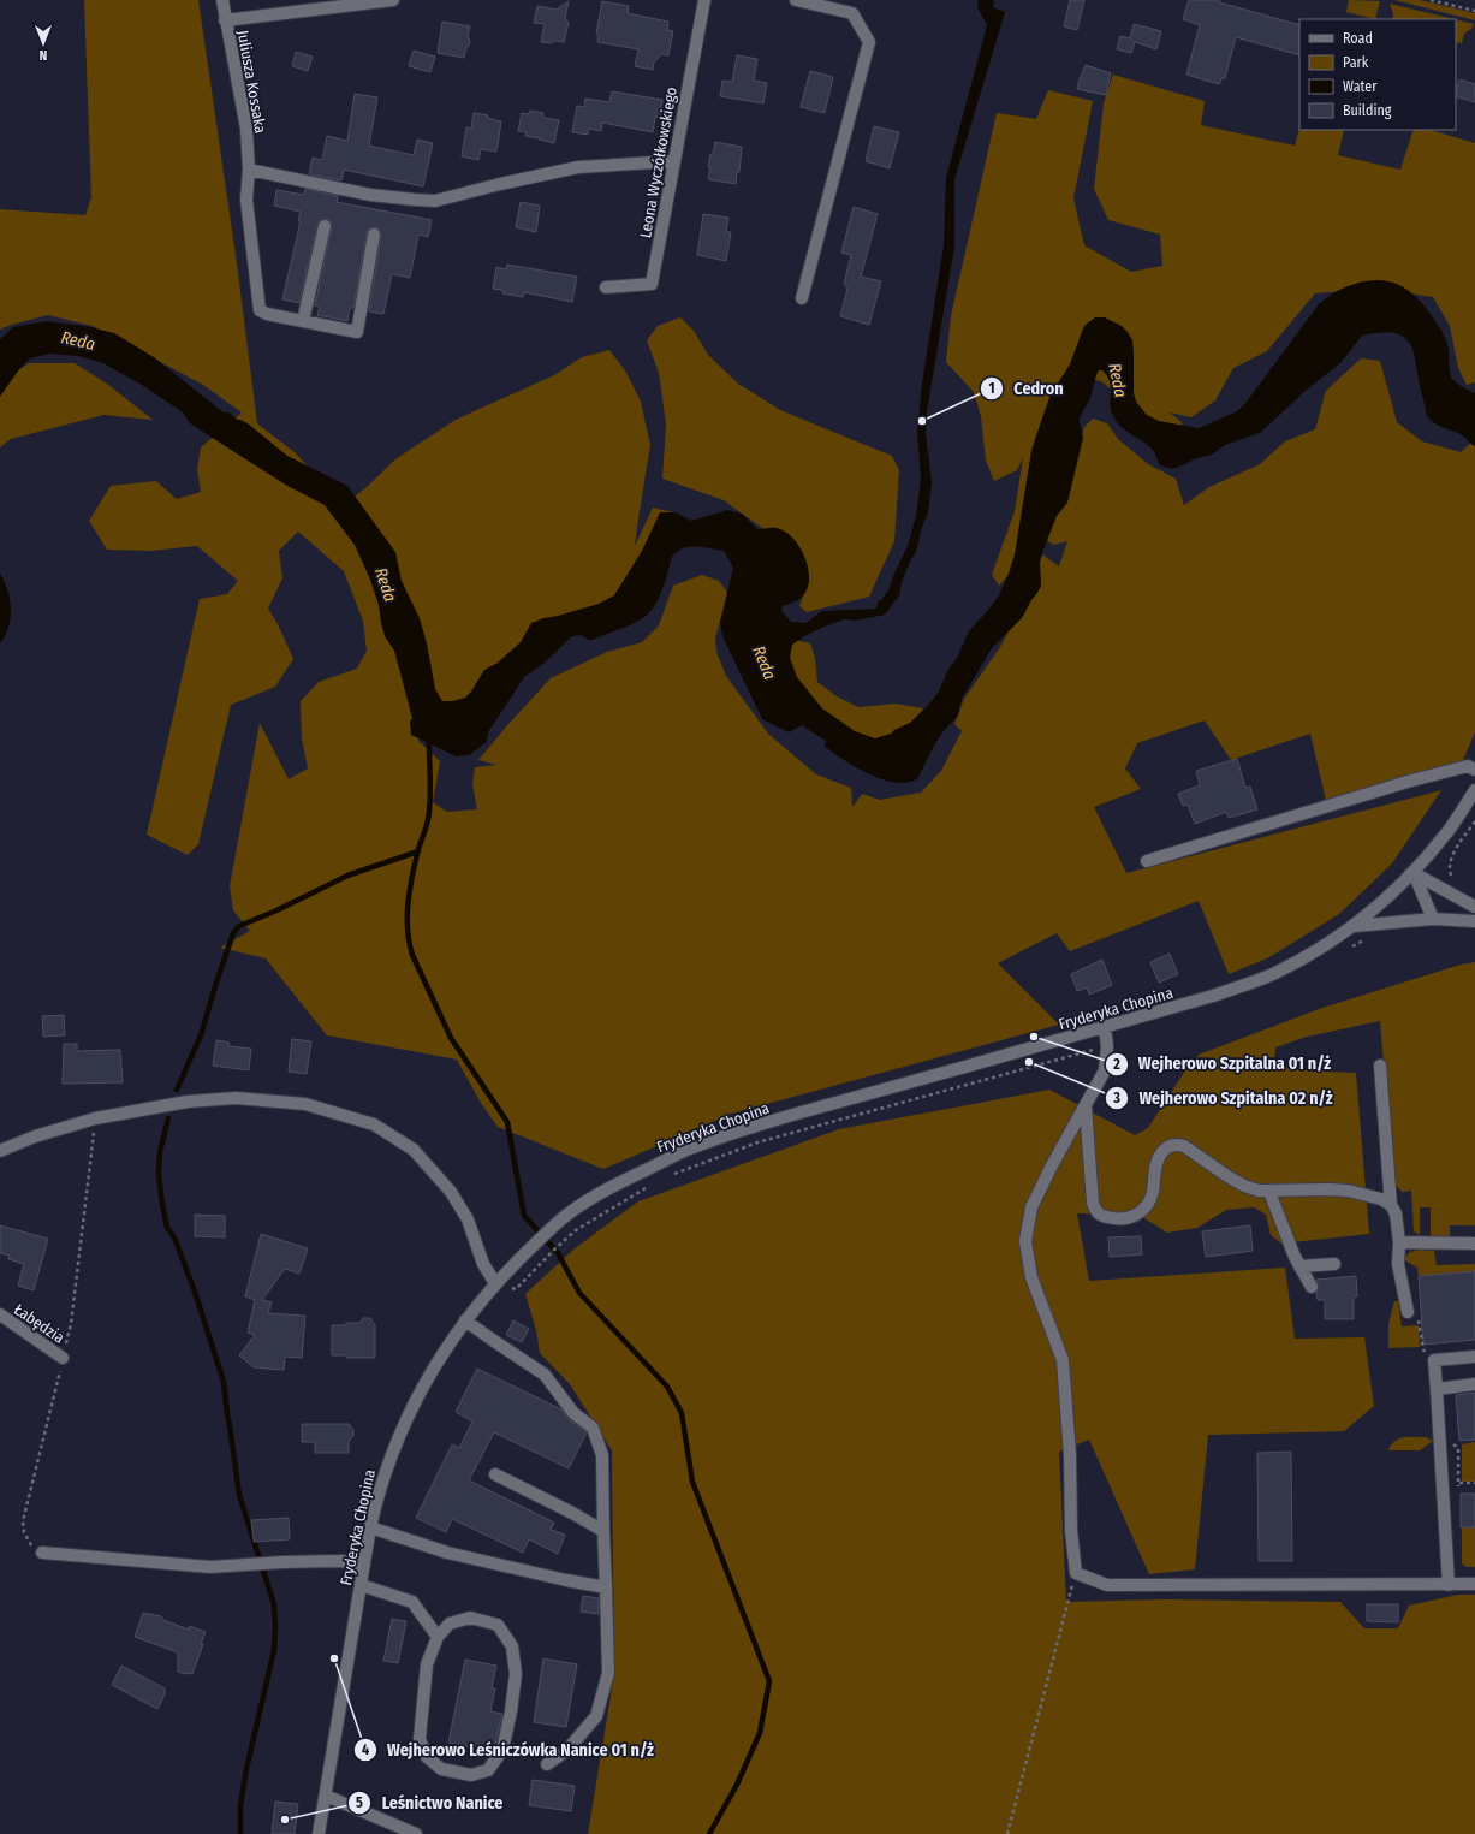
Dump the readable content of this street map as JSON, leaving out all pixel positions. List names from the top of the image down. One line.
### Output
{"streets":{"street":["Juliusza Kossaka","Leona Wyczółkowskiego","Fryderyka Chopina","Łabędzia"]},"water":["Reda"],"places":["Cedron","Wejherowo Szpitalna 01 n/ż","Wejherowo Szpitalna 02 n/ż","Wejherowo Leśniczówka Nanice 01 n/ż","Leśnictwo Nanice"],"legend":["Road","Park","Water","Building"],"north":"bottom"}
